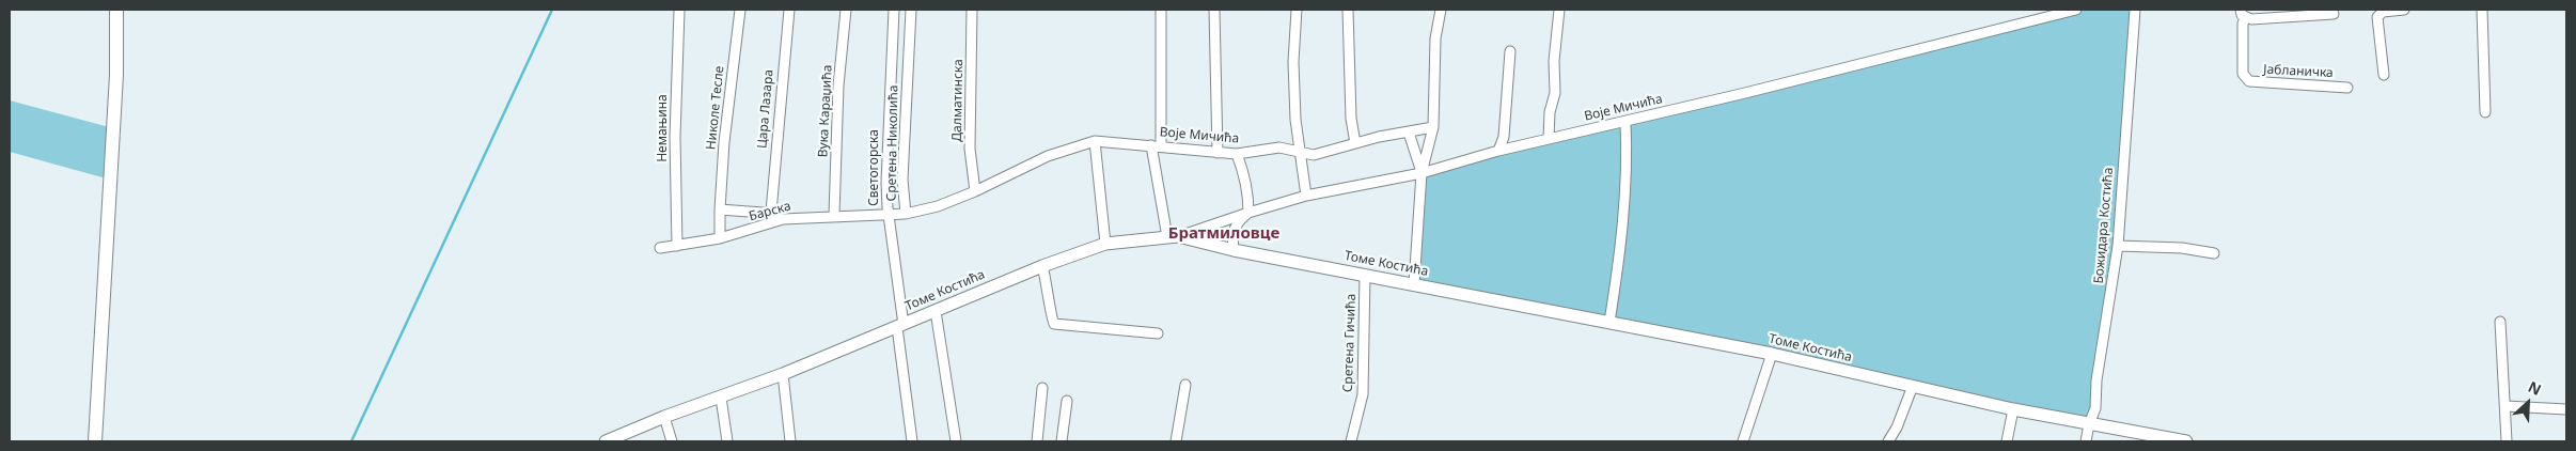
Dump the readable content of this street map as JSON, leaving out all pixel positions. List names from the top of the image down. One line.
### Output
{"streets":{"street":["Јабланичка","Далматинска","Николе Тесле","Воје Мичића","Цара Лазара","Вука Караџића","Немањина","Сретена Николића","Светогорска","Барска","Божидара Костића","Томе Костића","Сретена Гичића"]},"crossings":[["Далматинска","Воје Мичића"],["Николе Тесле","Барска"],["Воје Мичића","Сретена Николића"],["Воје Мичића","Светогорска"],["Воје Мичића","Барска"],["Воје Мичића","Томе Костића"],["Вука Караџића","Барска"],["Немањина","Барска"],["Светогорска","Барска"],["Светогорска","Томе Костића"],["Божидара Костића","Томе Костића"],["Томе Костића","Сретена Гичића"]],"districts":["Братмиловце"],"north":"top right"}
